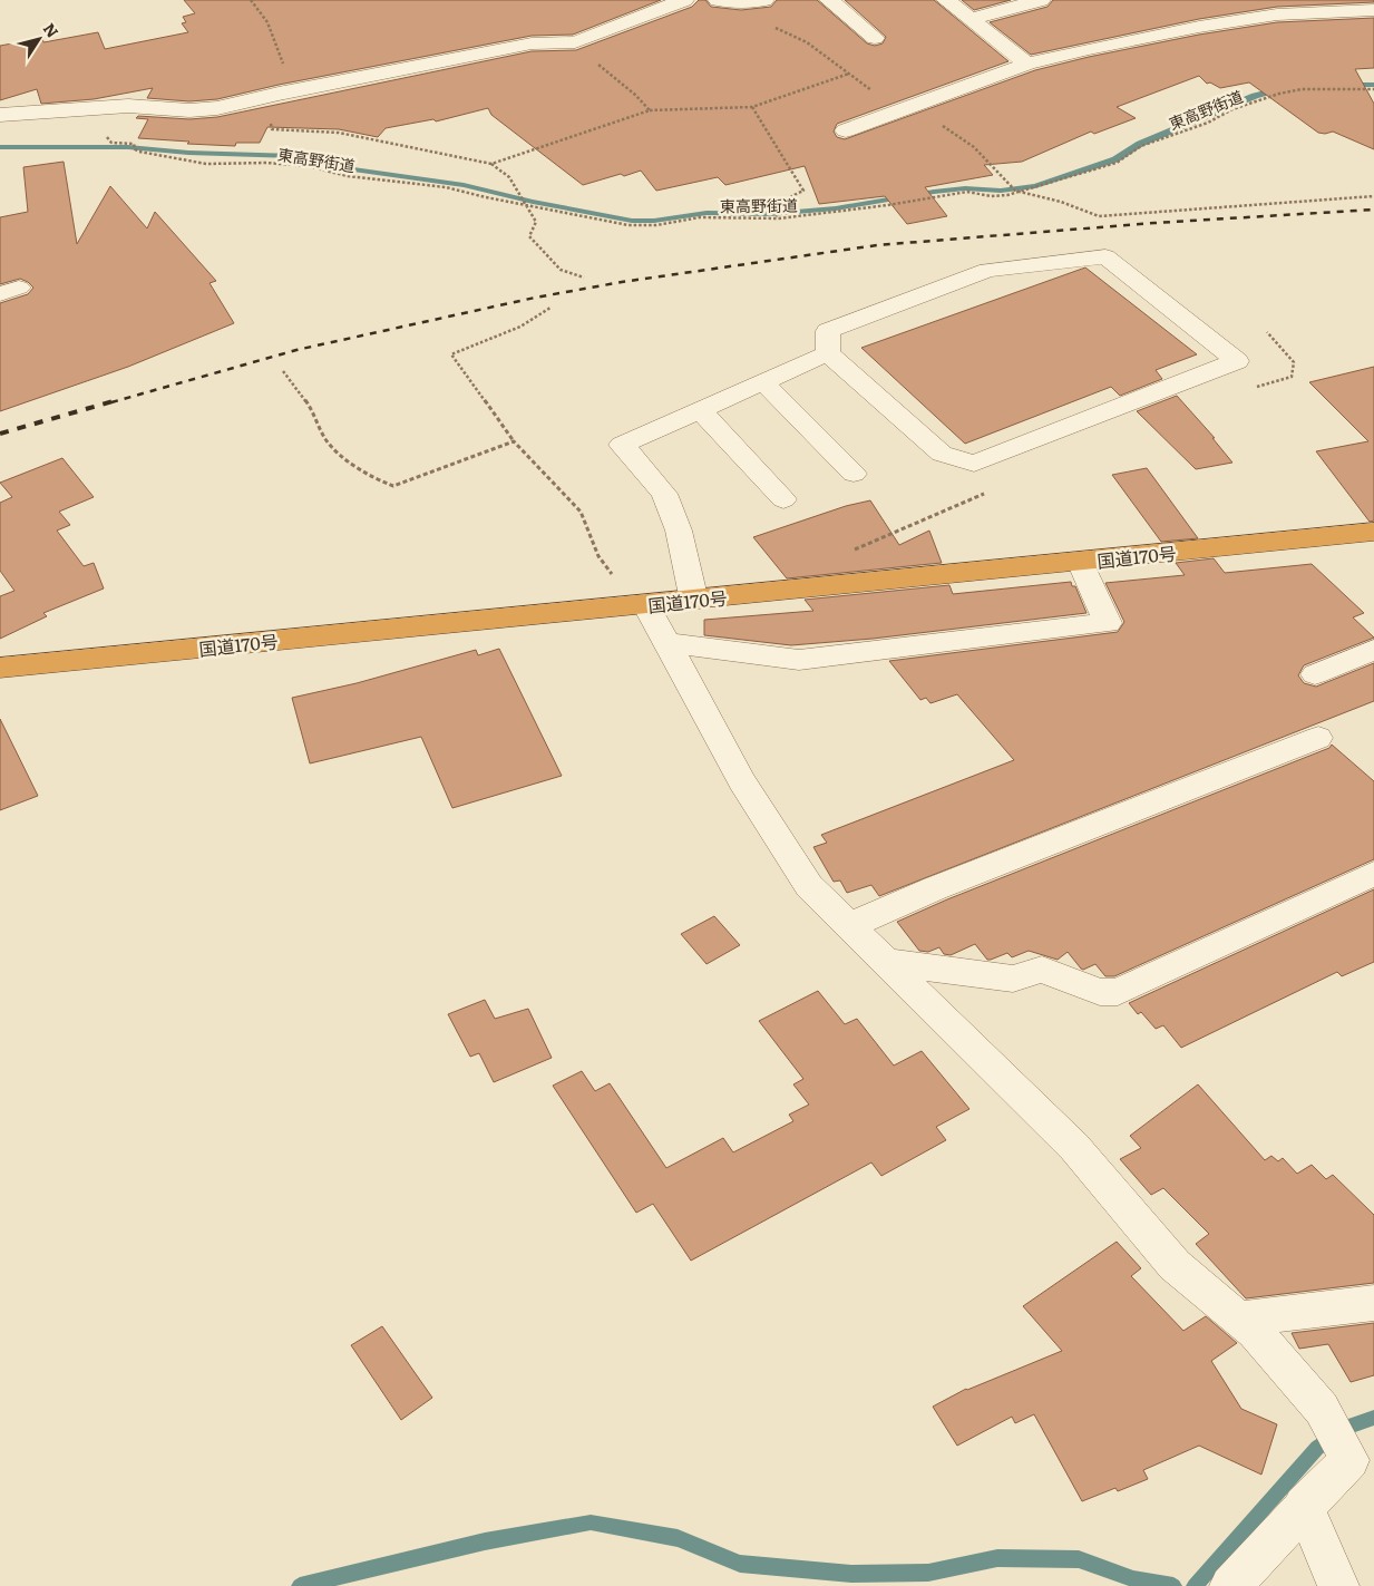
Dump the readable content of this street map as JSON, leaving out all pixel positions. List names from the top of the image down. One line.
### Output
{"streets":{"highway":["国道170号"],"path":["東高野街道"]},"north":"top right"}
